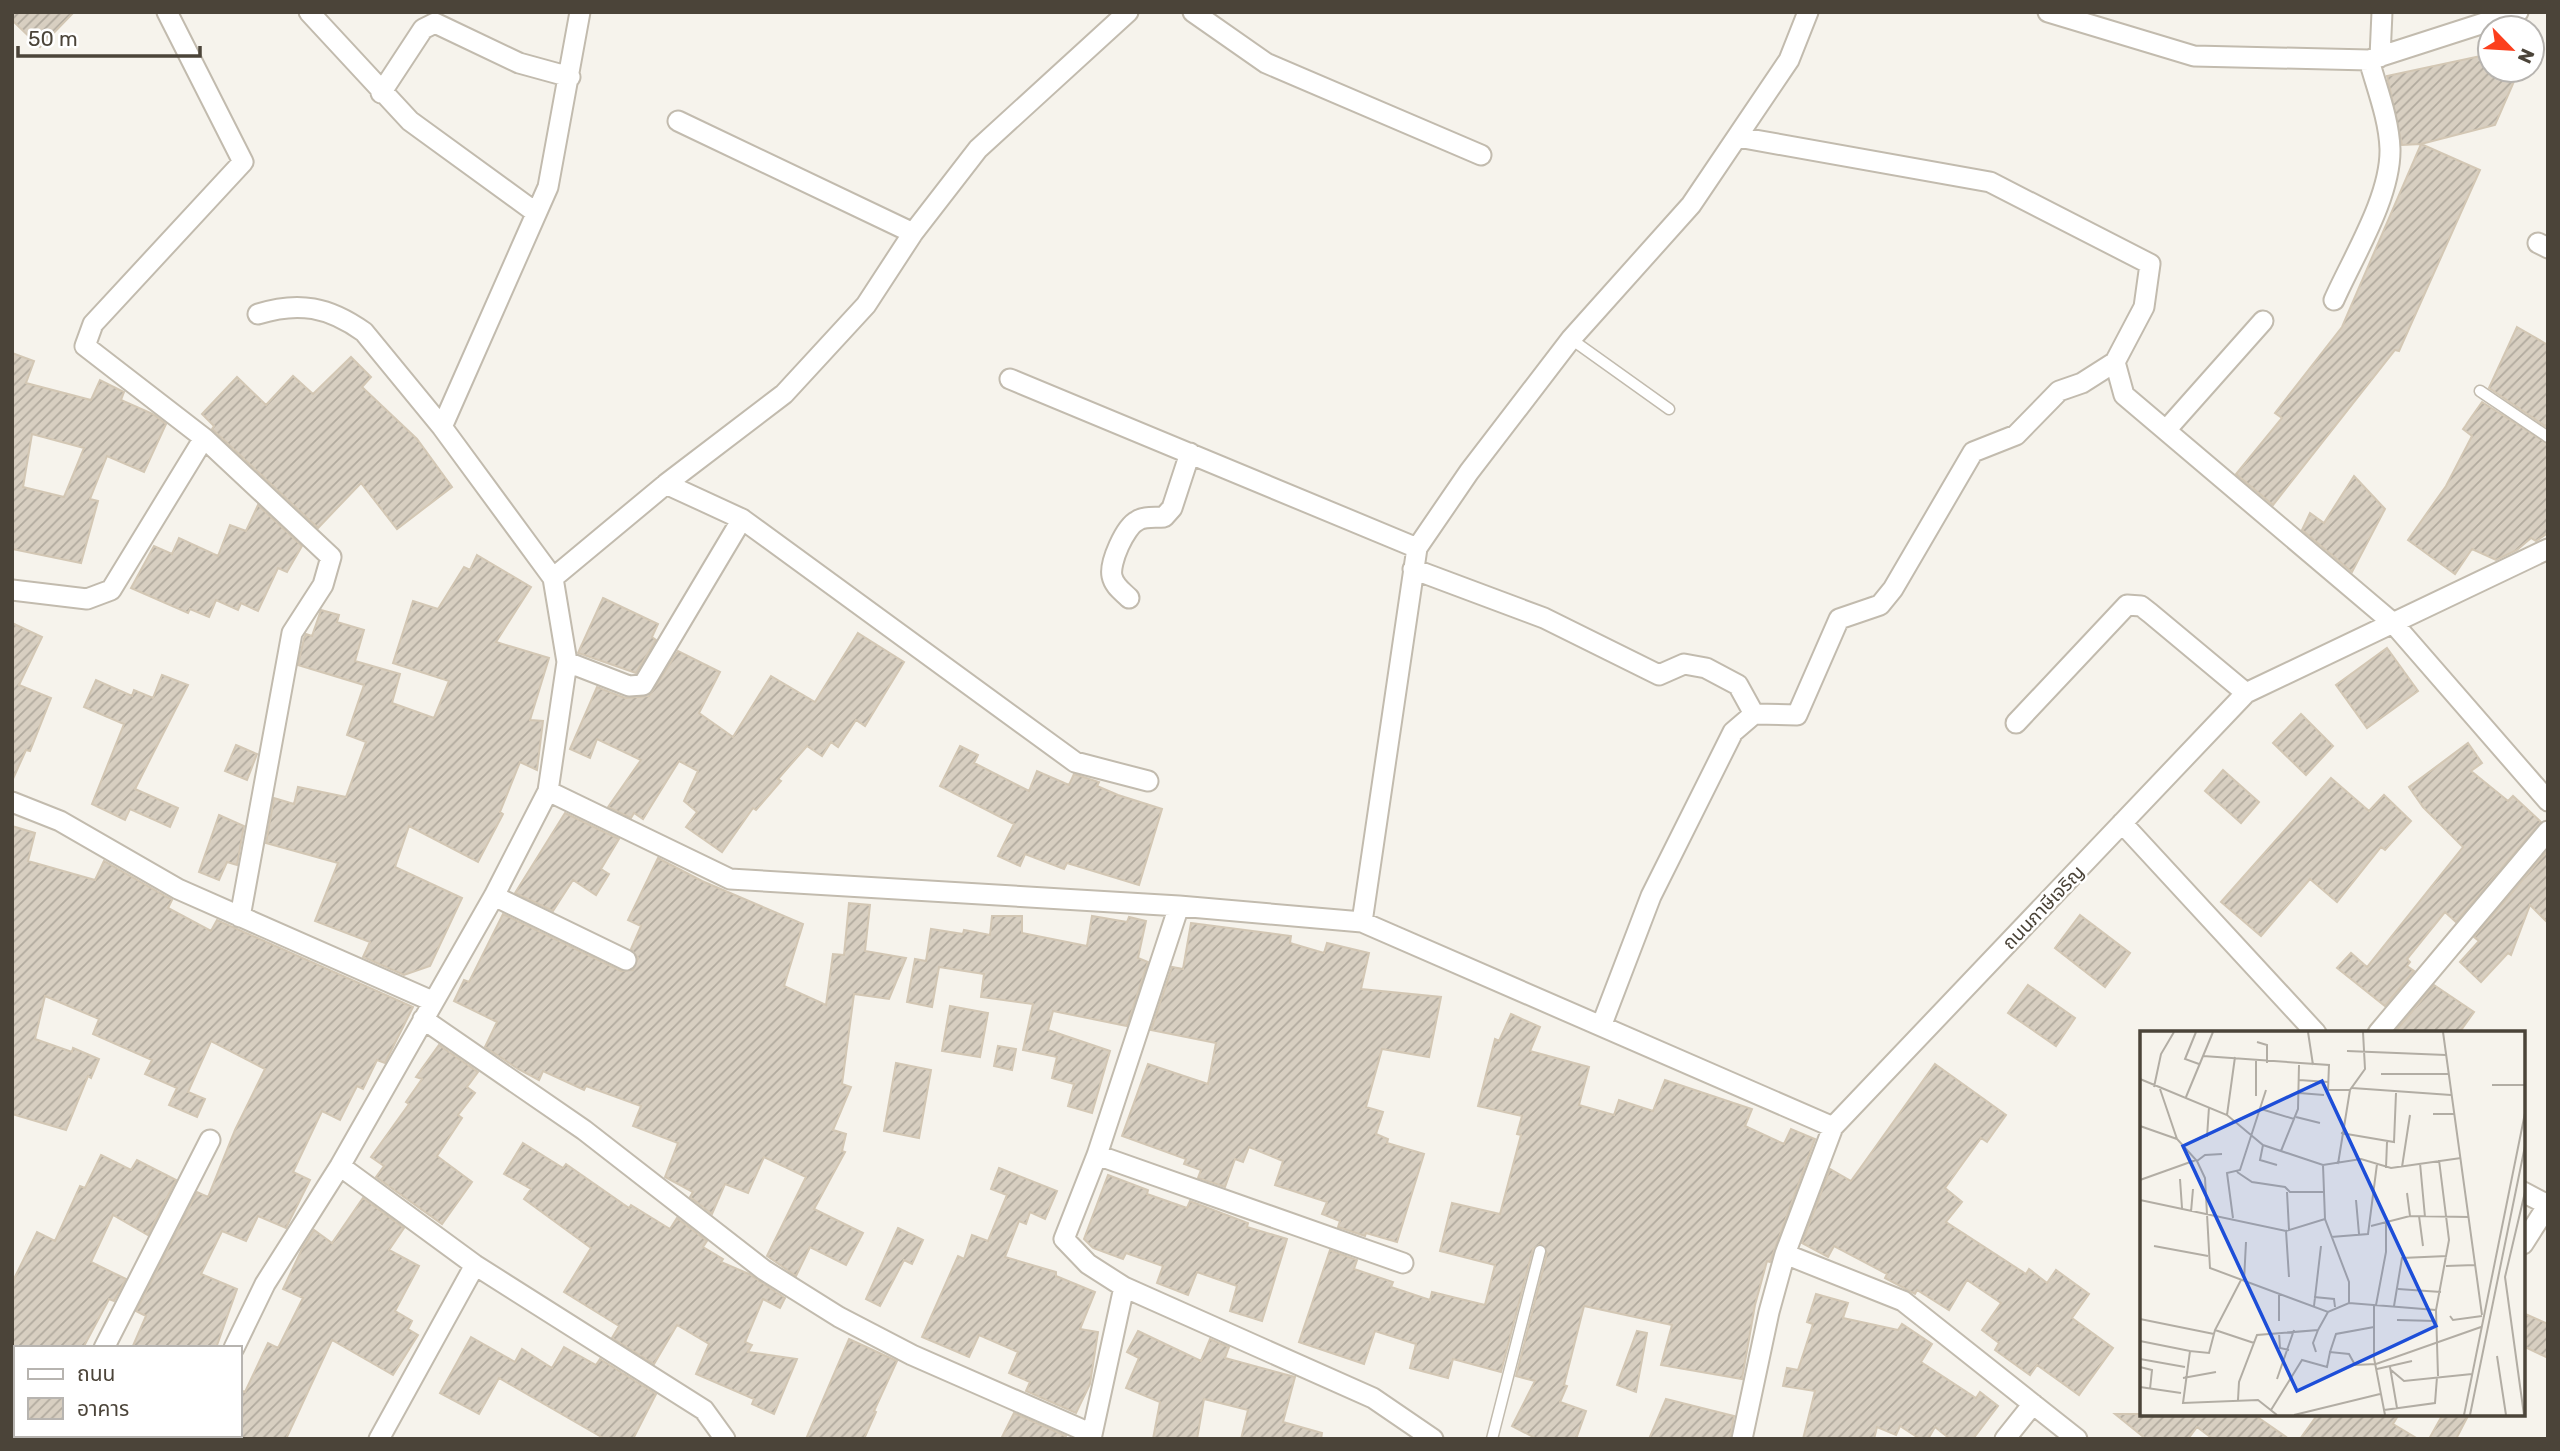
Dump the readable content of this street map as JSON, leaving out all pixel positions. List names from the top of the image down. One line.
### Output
{"streets":{"street":["ถนนภาษีเจริญ"]},"legend":["ถนน","อาคาร"],"scale_bar":"50 m","north":"bottom right"}
